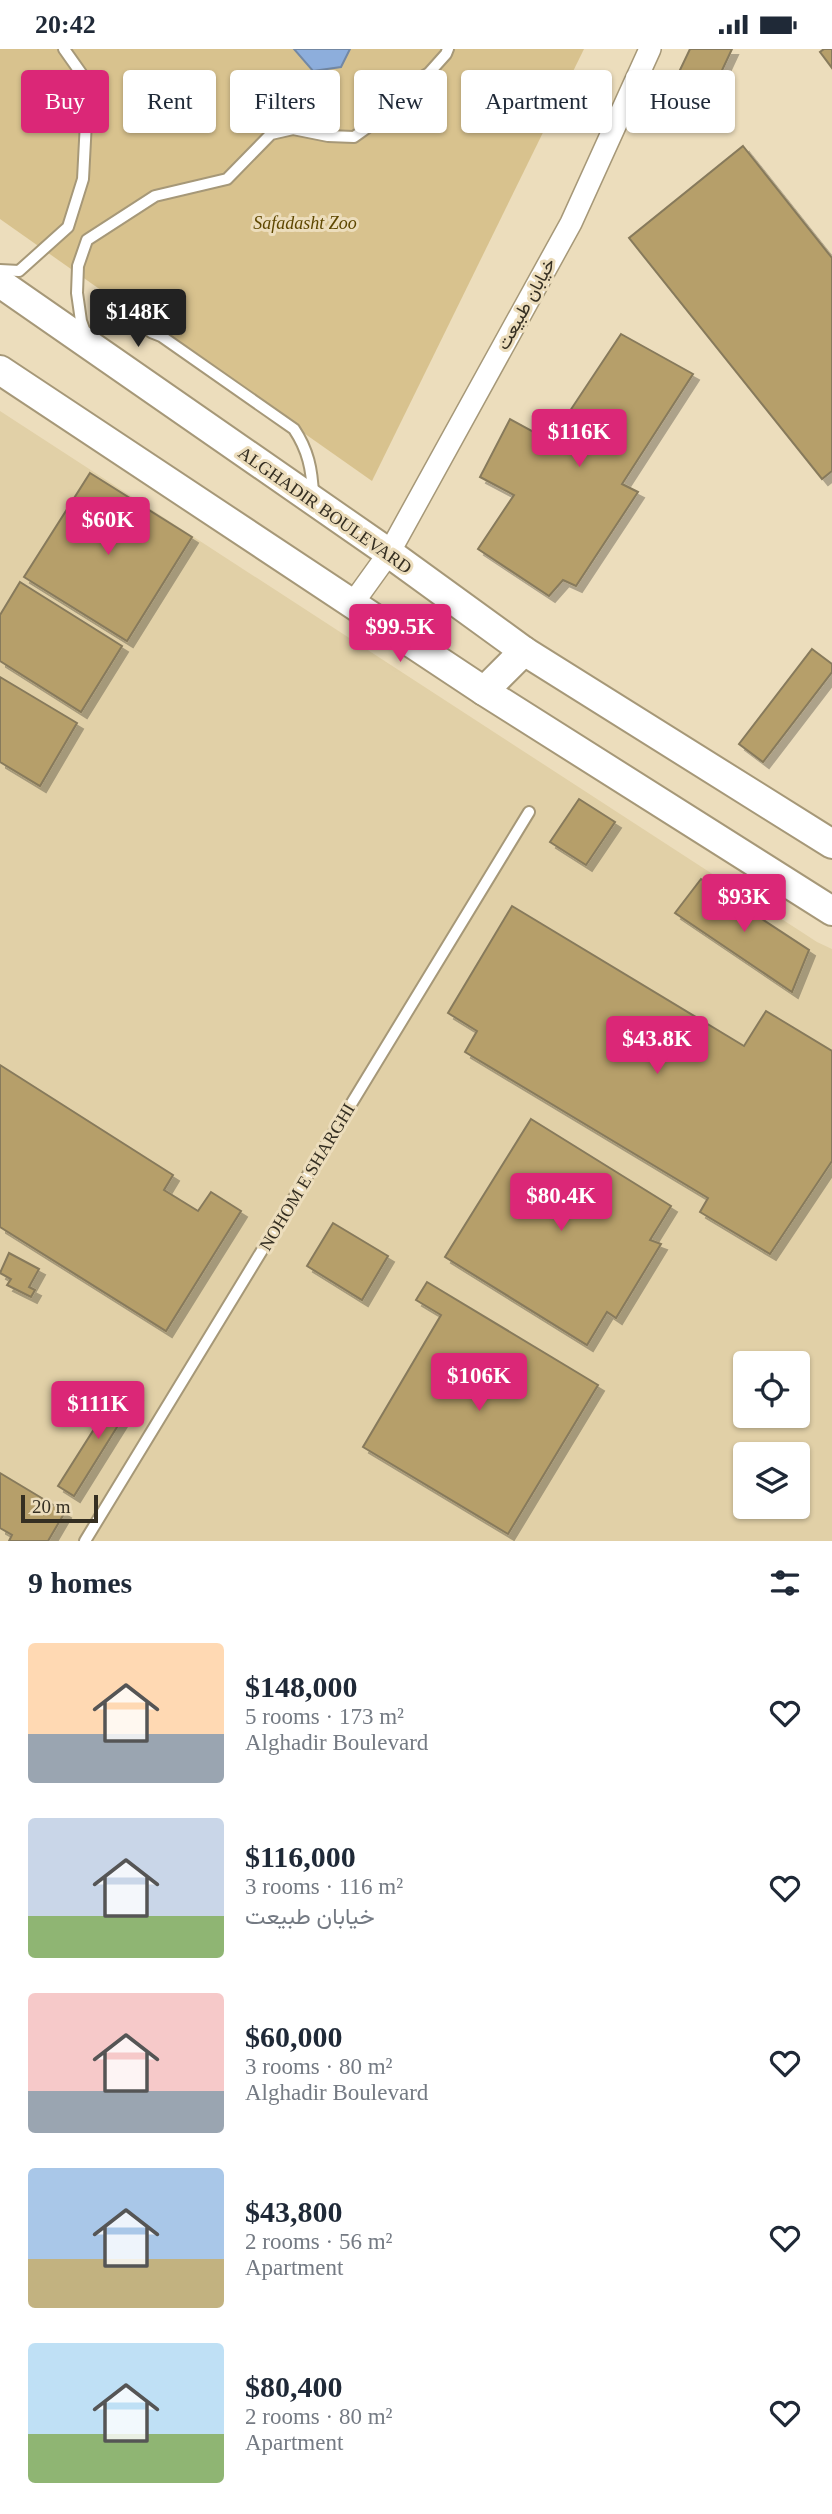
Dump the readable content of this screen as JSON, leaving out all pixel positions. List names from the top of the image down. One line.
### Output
{"streets":{"street":["خیابان طبیعت","ALGHADIR BOULEVARD"],"lane":["NOHOM E SHARGHI"]},"crossings":[["خیابان طبیعت","ALGHADIR BOULEVARD"]],"parks":["Safadasht Zoo"],"scale_bar":"20 m","page":{"status":"20:42","chip":["Buy","Rent","Filters","New","Apartment","House"],"price":["$148K","$116K","$60K","$99.5K","$93K","$43.8K","$80.4K","$106K","$111K"],"scale":"20 m","heading":"9 homes","list":[{"name":"$148,000","note":"5 rooms · 173 m² · Alghadir Boulevard"},{"name":"$116,000","note":"3 rooms · 116 m² · خیابان طبیعت"},{"name":"$60,000","note":"3 rooms · 80 m² · Alghadir Boulevard"},{"name":"$43,800","note":"2 rooms · 56 m² · Apartment"},{"name":"$80,400","note":"2 rooms · 80 m² · Apartment"}]}}
